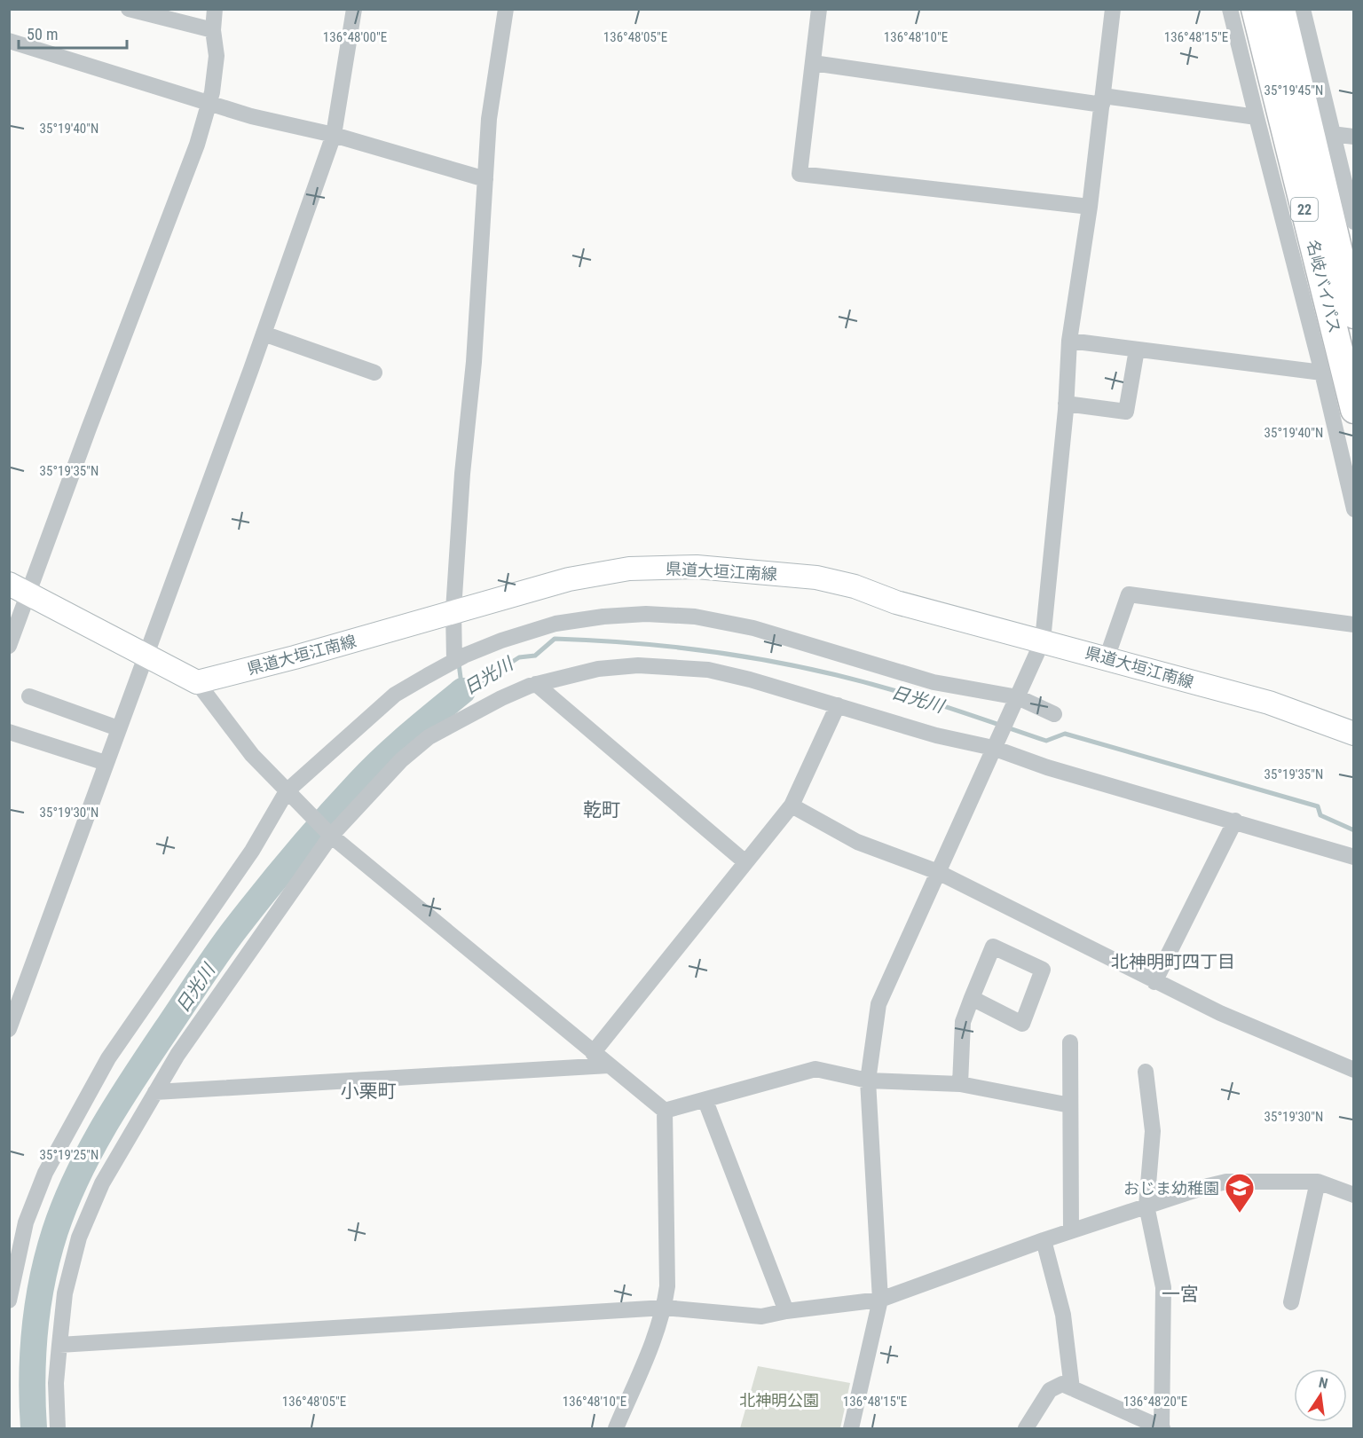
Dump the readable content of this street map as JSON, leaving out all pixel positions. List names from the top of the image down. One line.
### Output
{"streets":{"highway":["22","名岐バイパス"],"main road":["県道大垣江南線"]},"districts":["乾町","北神明町四丁目","小栗町","一宮"],"water":["日光川"],"parks":["北神明公園"],"places":{"school or university":["おじま幼稚園"]},"scale_bar":"50 m","north":"top","coordinates":["136°48'00\"E","136°48'05\"E","136°48'10\"E","136°48'15\"E","35°19'45\"N","35°19'40\"N","35°19'35\"N","35°19'30\"N","35°19'25\"N","136°48'20\"E"]}
